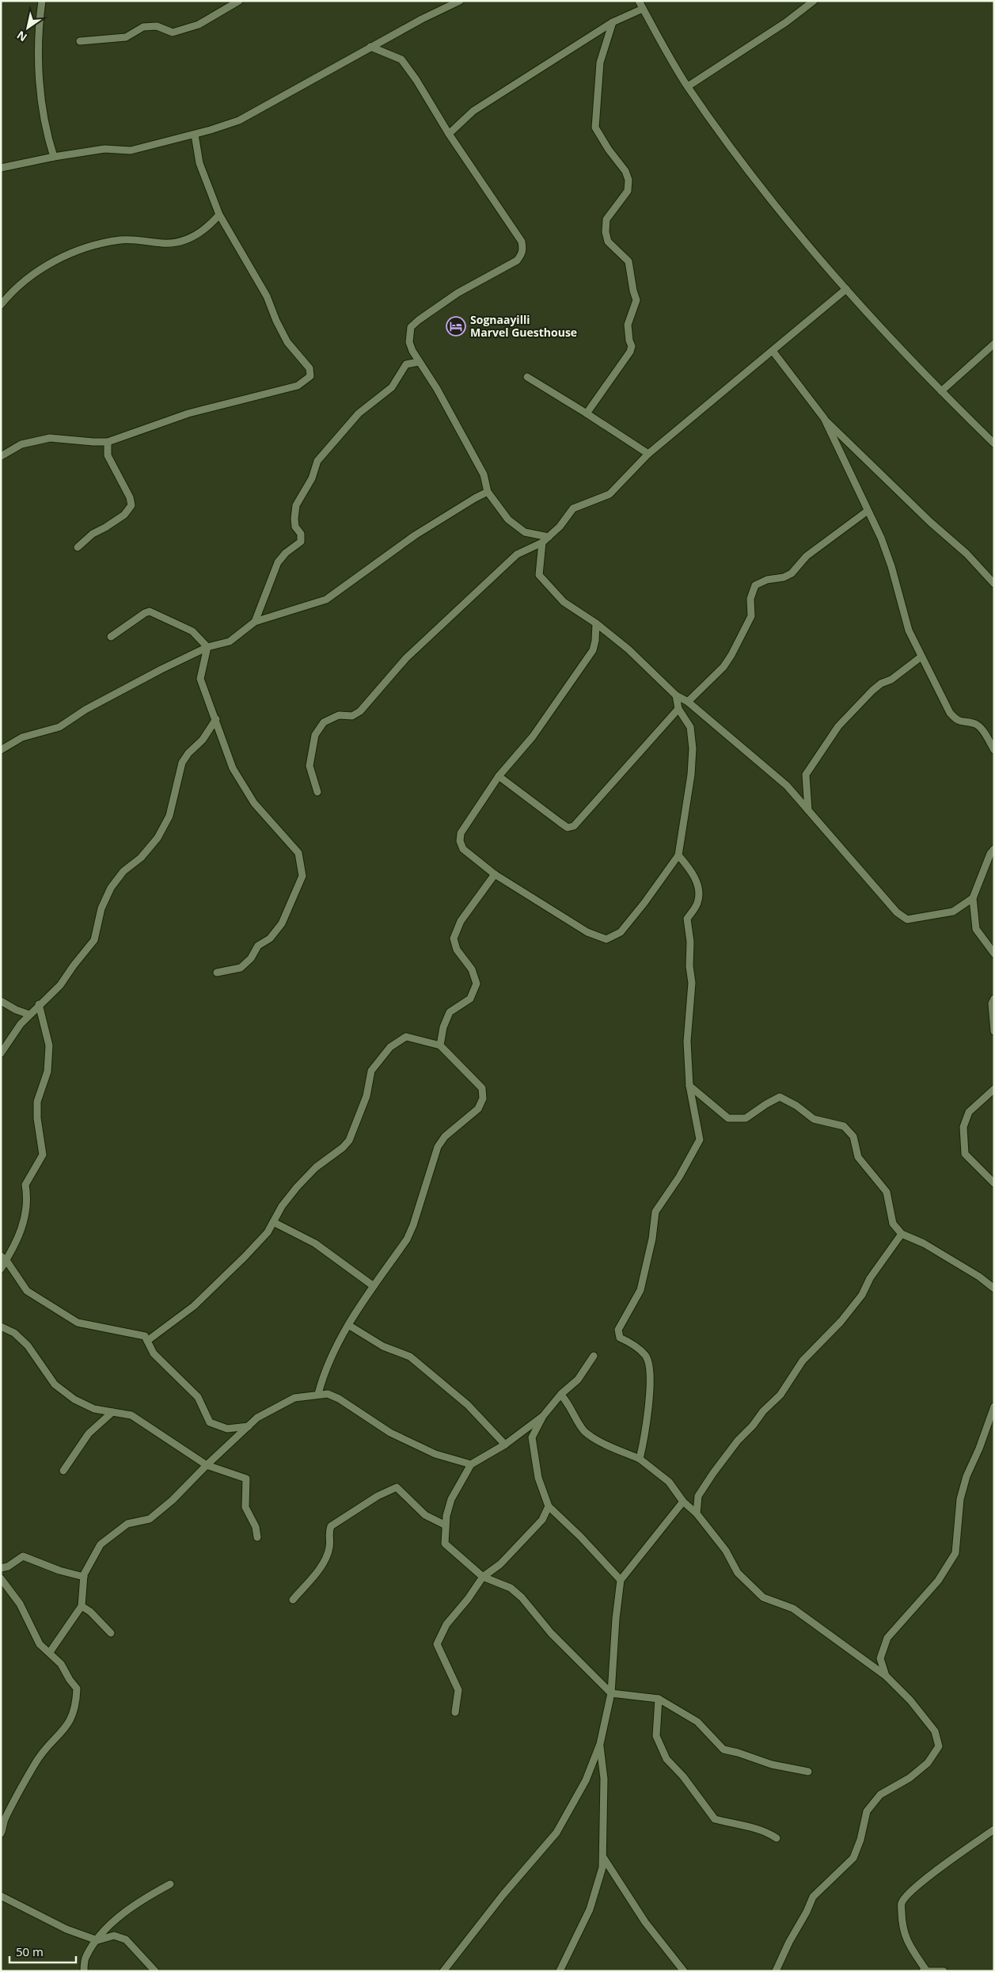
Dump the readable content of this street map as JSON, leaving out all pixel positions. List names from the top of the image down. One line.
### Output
{"places":{"hotel":["Sognaayilli Marvel Guesthouse"]},"scale_bar":"50 m","north":"bottom left"}
